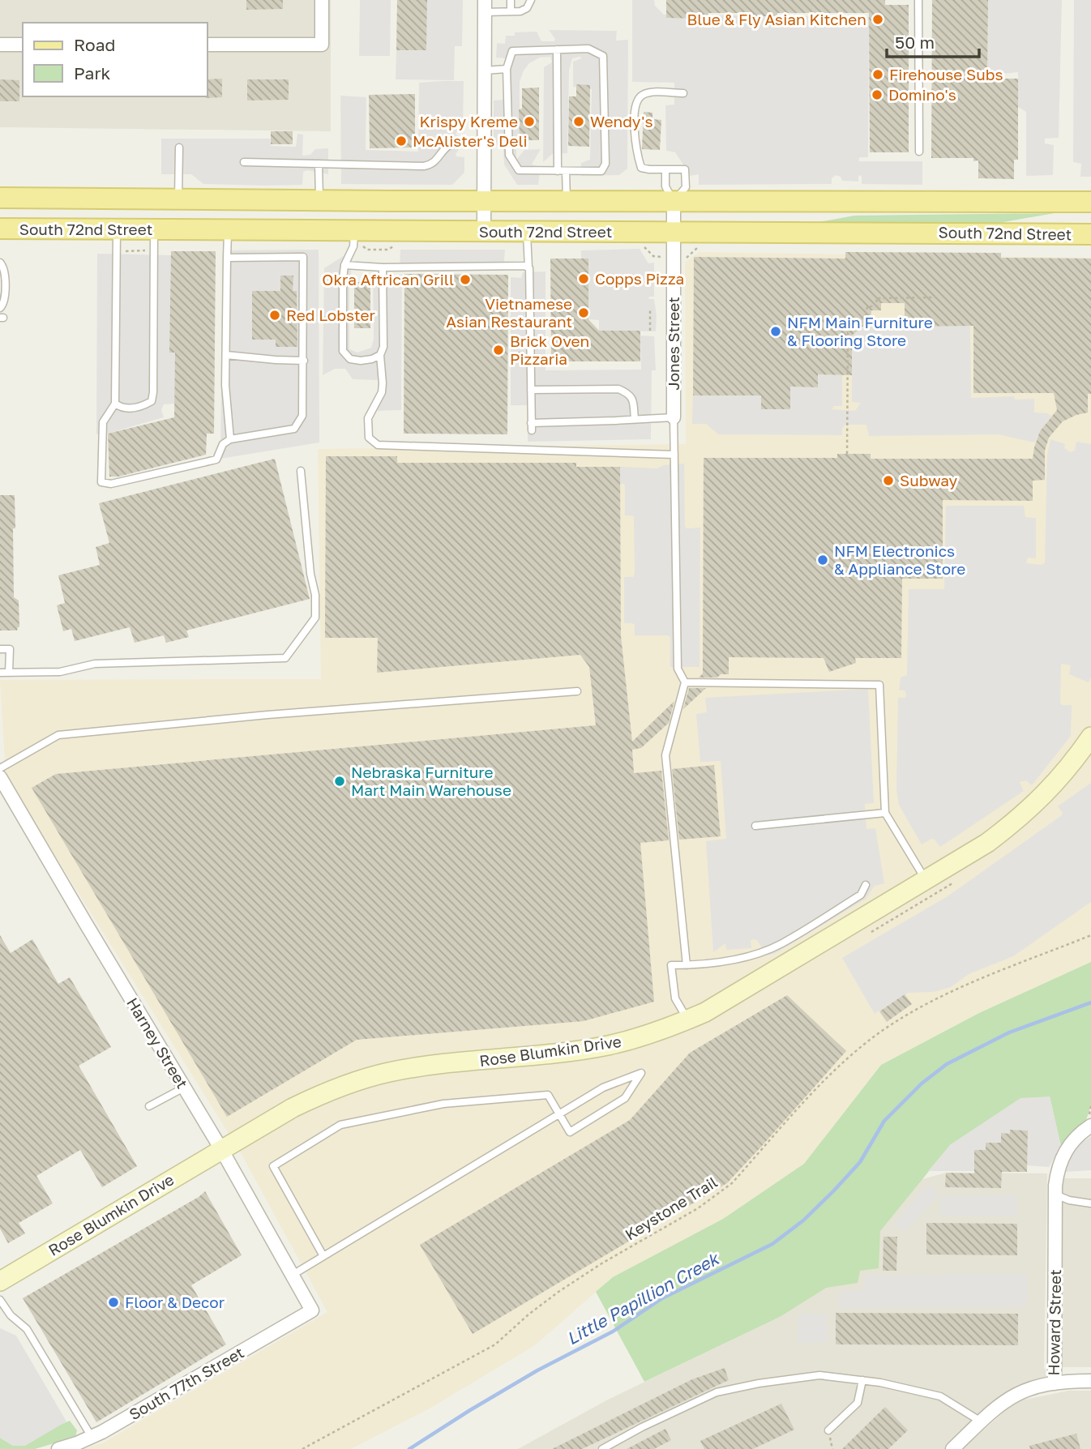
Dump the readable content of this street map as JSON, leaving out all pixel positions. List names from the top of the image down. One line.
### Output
{"streets":{"main road":["South 72nd Street","Rose Blumkin Drive"],"street":["Jones Street","Harney Street","Howard Street","South 77th Street"],"path":["Keystone Trail"]},"crossings":[["South 72nd Street","Jones Street"],["Harney Street","Rose Blumkin Drive"],["Harney Street","South 77th Street"]],"water":["Little Papillion Creek"],"places":["Blue & Fly Asian Kitchen","Firehouse Subs","Domino's","Krispy Kreme","Wendy's","McAlister's Deli","Copps Pizza","Okra Aftrican Grill","Vietnamese Asian Restaurant","Red Lobster","NFM Main Furniture & Flooring Store","Brick Oven Pizzaria","Subway","NFM Electronics & Appliance Store","Nebraska Furniture Mart Main Warehouse","Floor & Decor"],"legend":["Road","Park"],"scale_bar":"50 m"}
